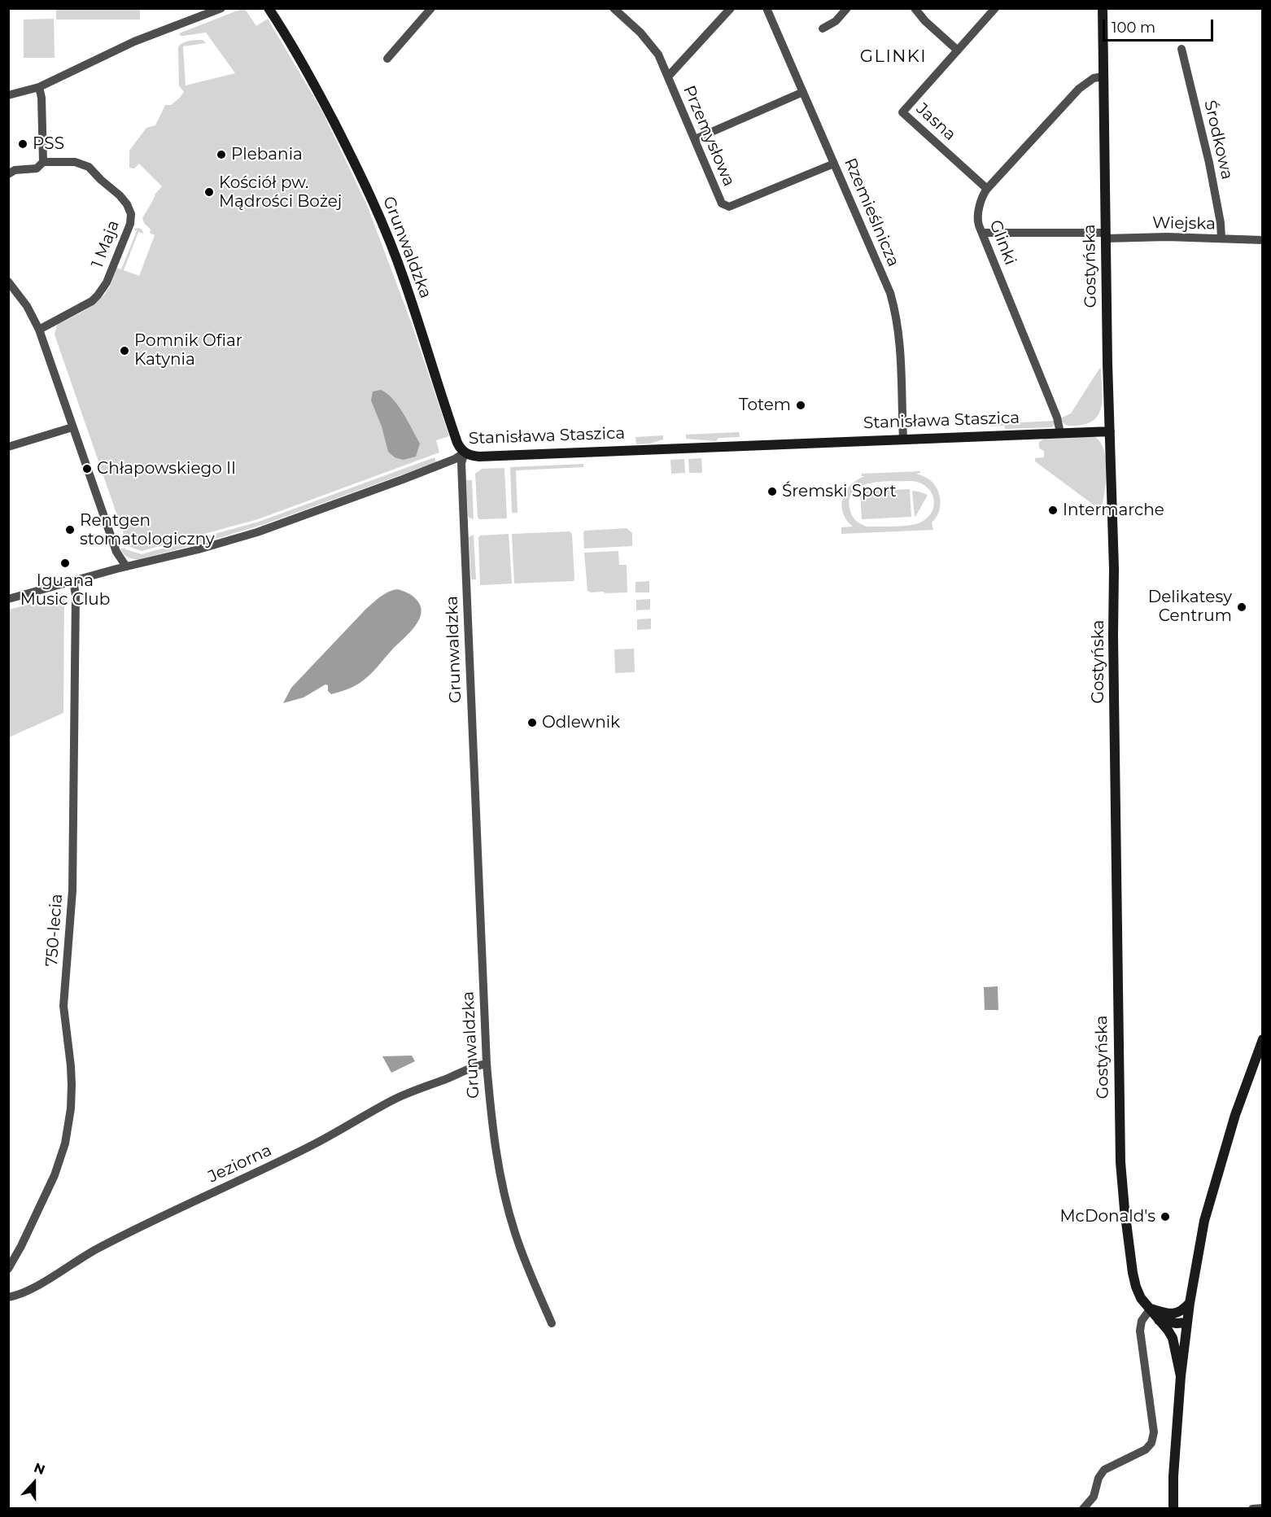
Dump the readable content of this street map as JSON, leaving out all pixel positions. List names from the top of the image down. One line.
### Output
{"streets":{"main road":["Grunwaldzka","Gostyńska","Stanisława Staszica"],"street":["Jasna","Przemysłowa","Środkowa","Rzemieślnicza","Wiejska","Glinki","1 Maja","750-lecia","Jeziorna"]},"crossings":[["Jasna","Glinki"],["Przemysłowa","Rzemieślnicza"],["Środkowa","Wiejska"],["Rzemieślnicza","Stanisława Staszica"],["Wiejska","Glinki"],["Wiejska","Gostyńska"],["Glinki","Gostyńska"],["Glinki","Stanisława Staszica"],["Grunwaldzka","Stanisława Staszica"],["Grunwaldzka","Jeziorna"],["Gostyńska","Stanisława Staszica"],["Stanisława Staszica","750-lecia"]],"districts":["GLINKI"],"places":["PSS","Plebania","Kościół pw. Mądrości Bożej","Pomnik Ofiar Katynia","Totem","Chłapowskiego II","Śremski Sport","Intermarche","Rentgen stomatologiczny","Iguana Music Club","Delikatesy Centrum","Odlewnik","McDonald's"],"scale_bar":"100 m","north":"top"}
